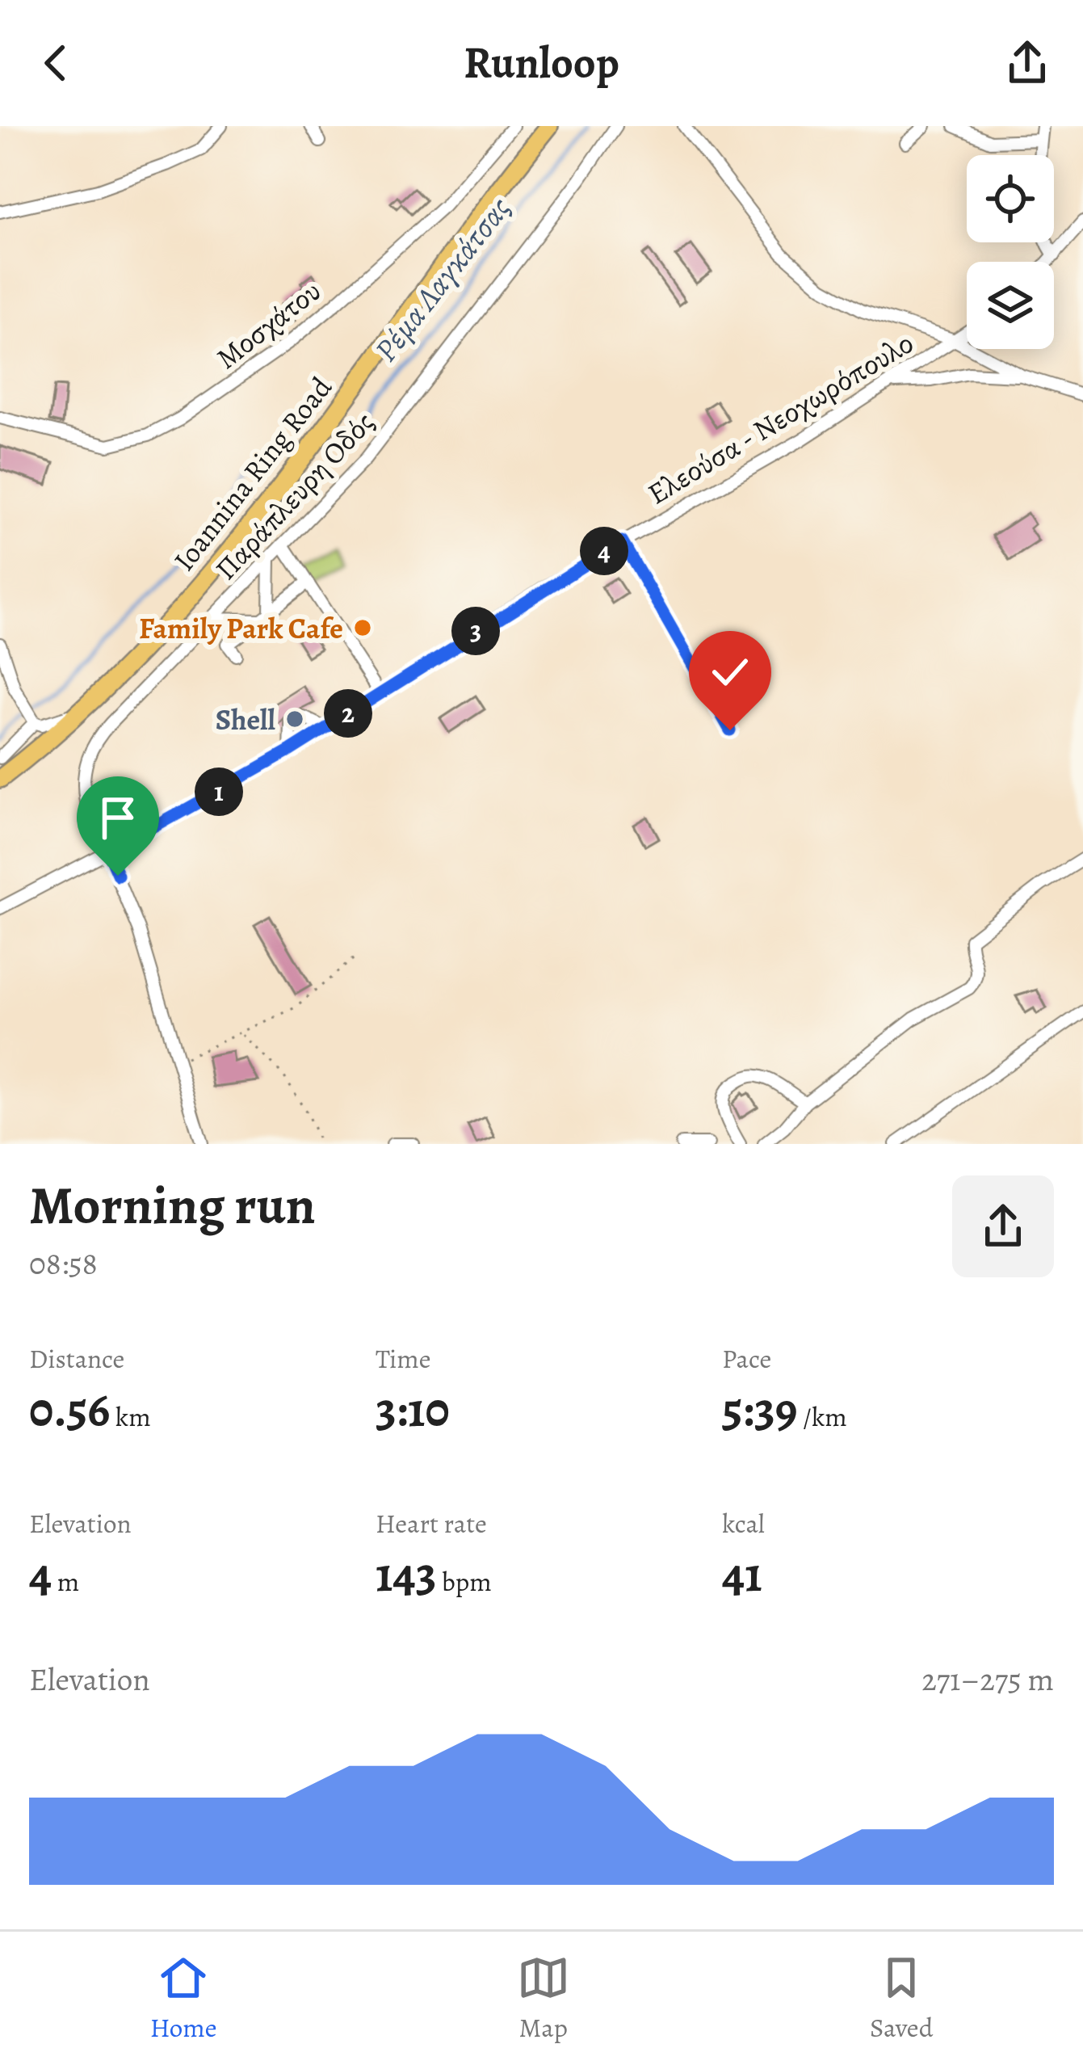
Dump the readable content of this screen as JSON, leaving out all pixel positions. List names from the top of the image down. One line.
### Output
{"streets":{"highway":["Ioannina Ring Road"],"street":["Μοσχάτου","Ελεούσα - Νεοχωρόπουλο","Παράπλευρη Οδός"]},"crossings":[["Ελεούσα - Νεοχωρόπουλο","Παράπλευρη Οδός"]],"water":["Ρέμα Λαγκάτσας"],"places":["Family Park Cafe","Shell"],"page":{"header":"Runloop","pins":["4","3","2","1"],"heading":["Morning run","08:58"],"stats":[["Distance","0.56 km"],["Time","3:10"],["Pace","5:39 /km"],["Elevation","4 m"],["Heart rate","143 bpm"],["kcal","41"]],"chart":["Elevation","271–275 m"],"tabs":["Home","Map","Saved"]}}
